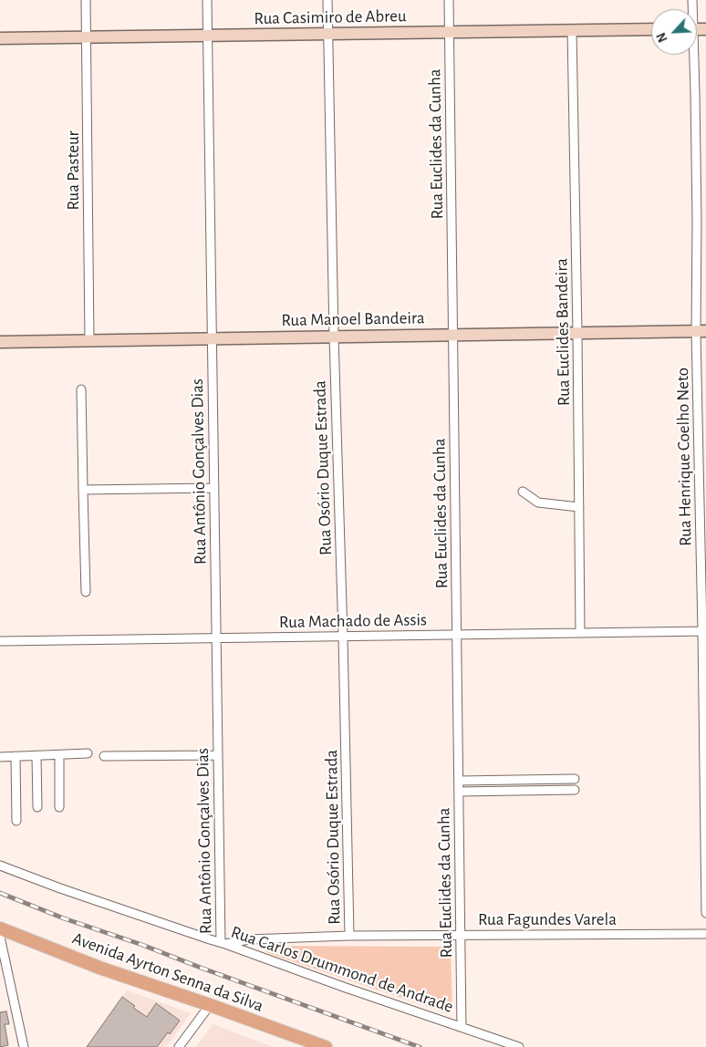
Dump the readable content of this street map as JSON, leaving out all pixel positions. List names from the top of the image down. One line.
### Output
{"streets":{"main road":["Avenida Ayrton Senna da Silva"],"street":["Rua Casimiro de Abreu","Rua Euclides da Cunha","Rua Pasteur","Rua Manoel Bandeira","Rua Euclides Bandeira","Rua Henrique Coelho Neto","Rua Osório Duque Estrada","Rua Antônio Gonçalves Dias","Rua Machado de Assis","Rua Fagundes Varela","Rua Carlos Drummond de Andrade"]},"crossings":[["Rua Casimiro de Abreu","Rua Euclides da Cunha"],["Rua Casimiro de Abreu","Rua Pasteur"],["Rua Casimiro de Abreu","Rua Euclides Bandeira"],["Rua Casimiro de Abreu","Rua Osório Duque Estrada"],["Rua Casimiro de Abreu","Rua Antônio Gonçalves Dias"],["Rua Euclides da Cunha","Rua Manoel Bandeira"],["Rua Euclides da Cunha","Rua Machado de Assis"],["Rua Euclides da Cunha","Rua Fagundes Varela"],["Rua Euclides da Cunha","Rua Carlos Drummond de Andrade"],["Rua Pasteur","Rua Manoel Bandeira"],["Rua Manoel Bandeira","Rua Euclides Bandeira"],["Rua Manoel Bandeira","Rua Henrique Coelho Neto"],["Rua Manoel Bandeira","Rua Osório Duque Estrada"],["Rua Manoel Bandeira","Rua Antônio Gonçalves Dias"],["Rua Euclides Bandeira","Rua Machado de Assis"],["Rua Henrique Coelho Neto","Rua Machado de Assis"],["Rua Osório Duque Estrada","Rua Machado de Assis"],["Rua Osório Duque Estrada","Rua Fagundes Varela"],["Rua Antônio Gonçalves Dias","Rua Machado de Assis"],["Rua Antônio Gonçalves Dias","Rua Fagundes Varela"],["Rua Antônio Gonçalves Dias","Rua Carlos Drummond de Andrade"],["Rua Fagundes Varela","Rua Carlos Drummond de Andrade"]],"north":"bottom left"}
